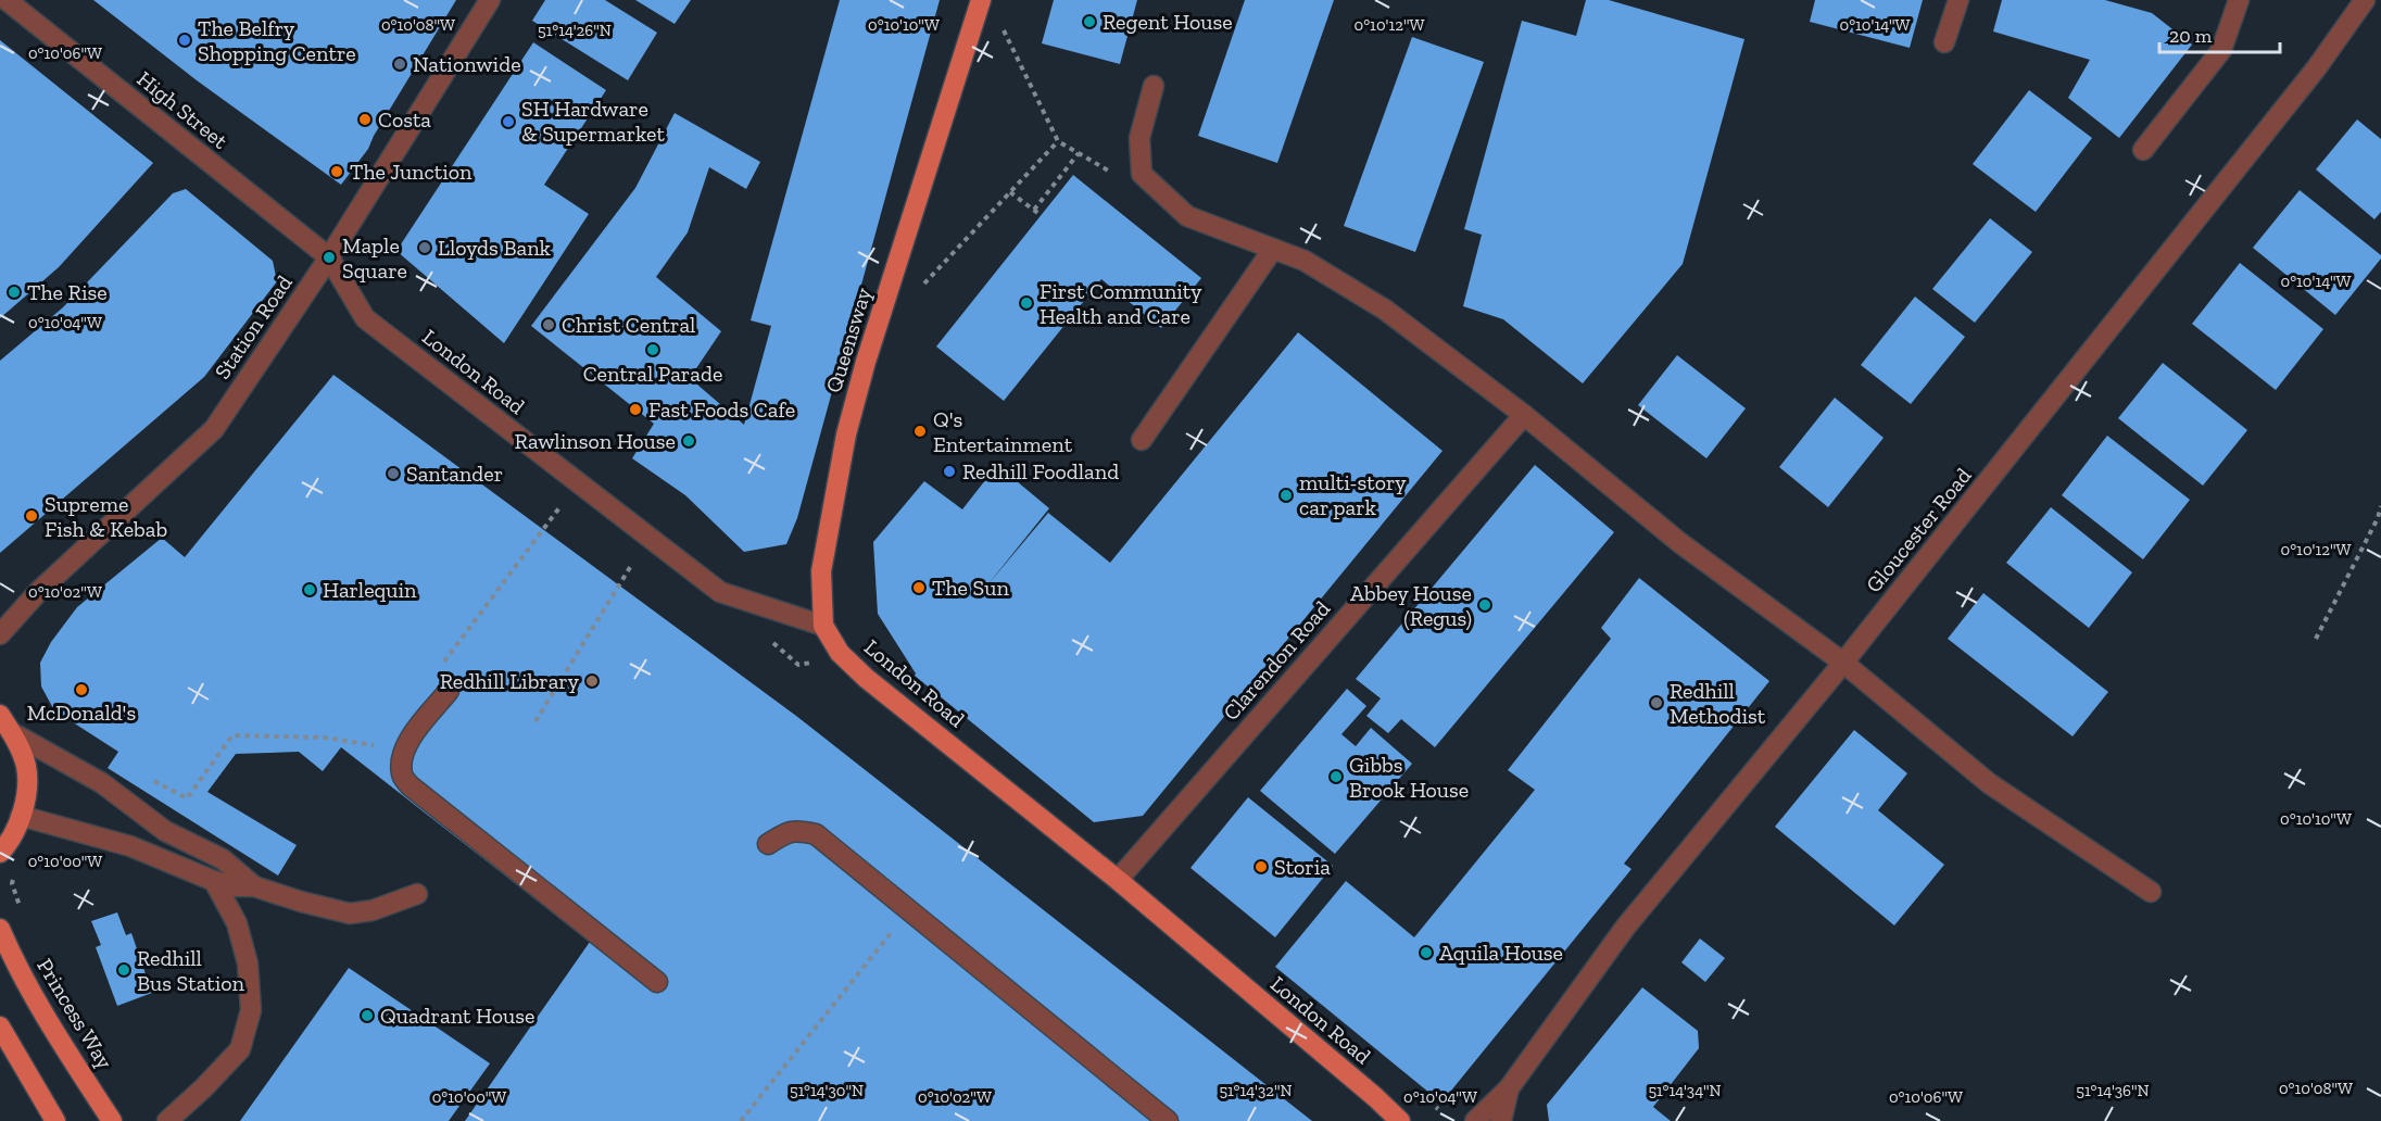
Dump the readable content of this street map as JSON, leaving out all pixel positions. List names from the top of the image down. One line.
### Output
{"streets":{"main road":["Queensway","London Road","Princess Way"],"street":["High Street","Station Road","Gloucester Road","Clarendon Road"]},"crossings":[["High Street","Station Road"],["High Street","London Road"],["Station Road","London Road"],["Queensway","London Road"],["London Road","Clarendon Road"]],"places":["Regent House","The Belfry Shopping Centre","Nationwide","Costa","SH Hardware & Supermarket","The Junction","Lloyds Bank","Maple Square","The Rise","First Community Health and Care","Christ Central","Central Parade","Fast Foods Cafe","Q's Entertainment","Rawlinson House","Redhill Foodland","Santander","multi-story car park","Supreme Fish & Kebab","The Sun","Harlequin","Abbey House (Regus)","Redhill Library","McDonald's","Redhill Methodist","Gibbs Brook House","Storia","Aquila House","Redhill Bus Station","Quadrant House"],"scale_bar":"20 m","coordinates":["0°10'08\"W","0°10'14\"W","0°10'10\"W","0°10'12\"W","51°14'26\"N","0°10'06\"W","0°10'04\"W","0°10'02\"W","0°10'00\"W","51°14'30\"N","51°14'32\"N","51°14'34\"N","51°14'36\"N"]}
